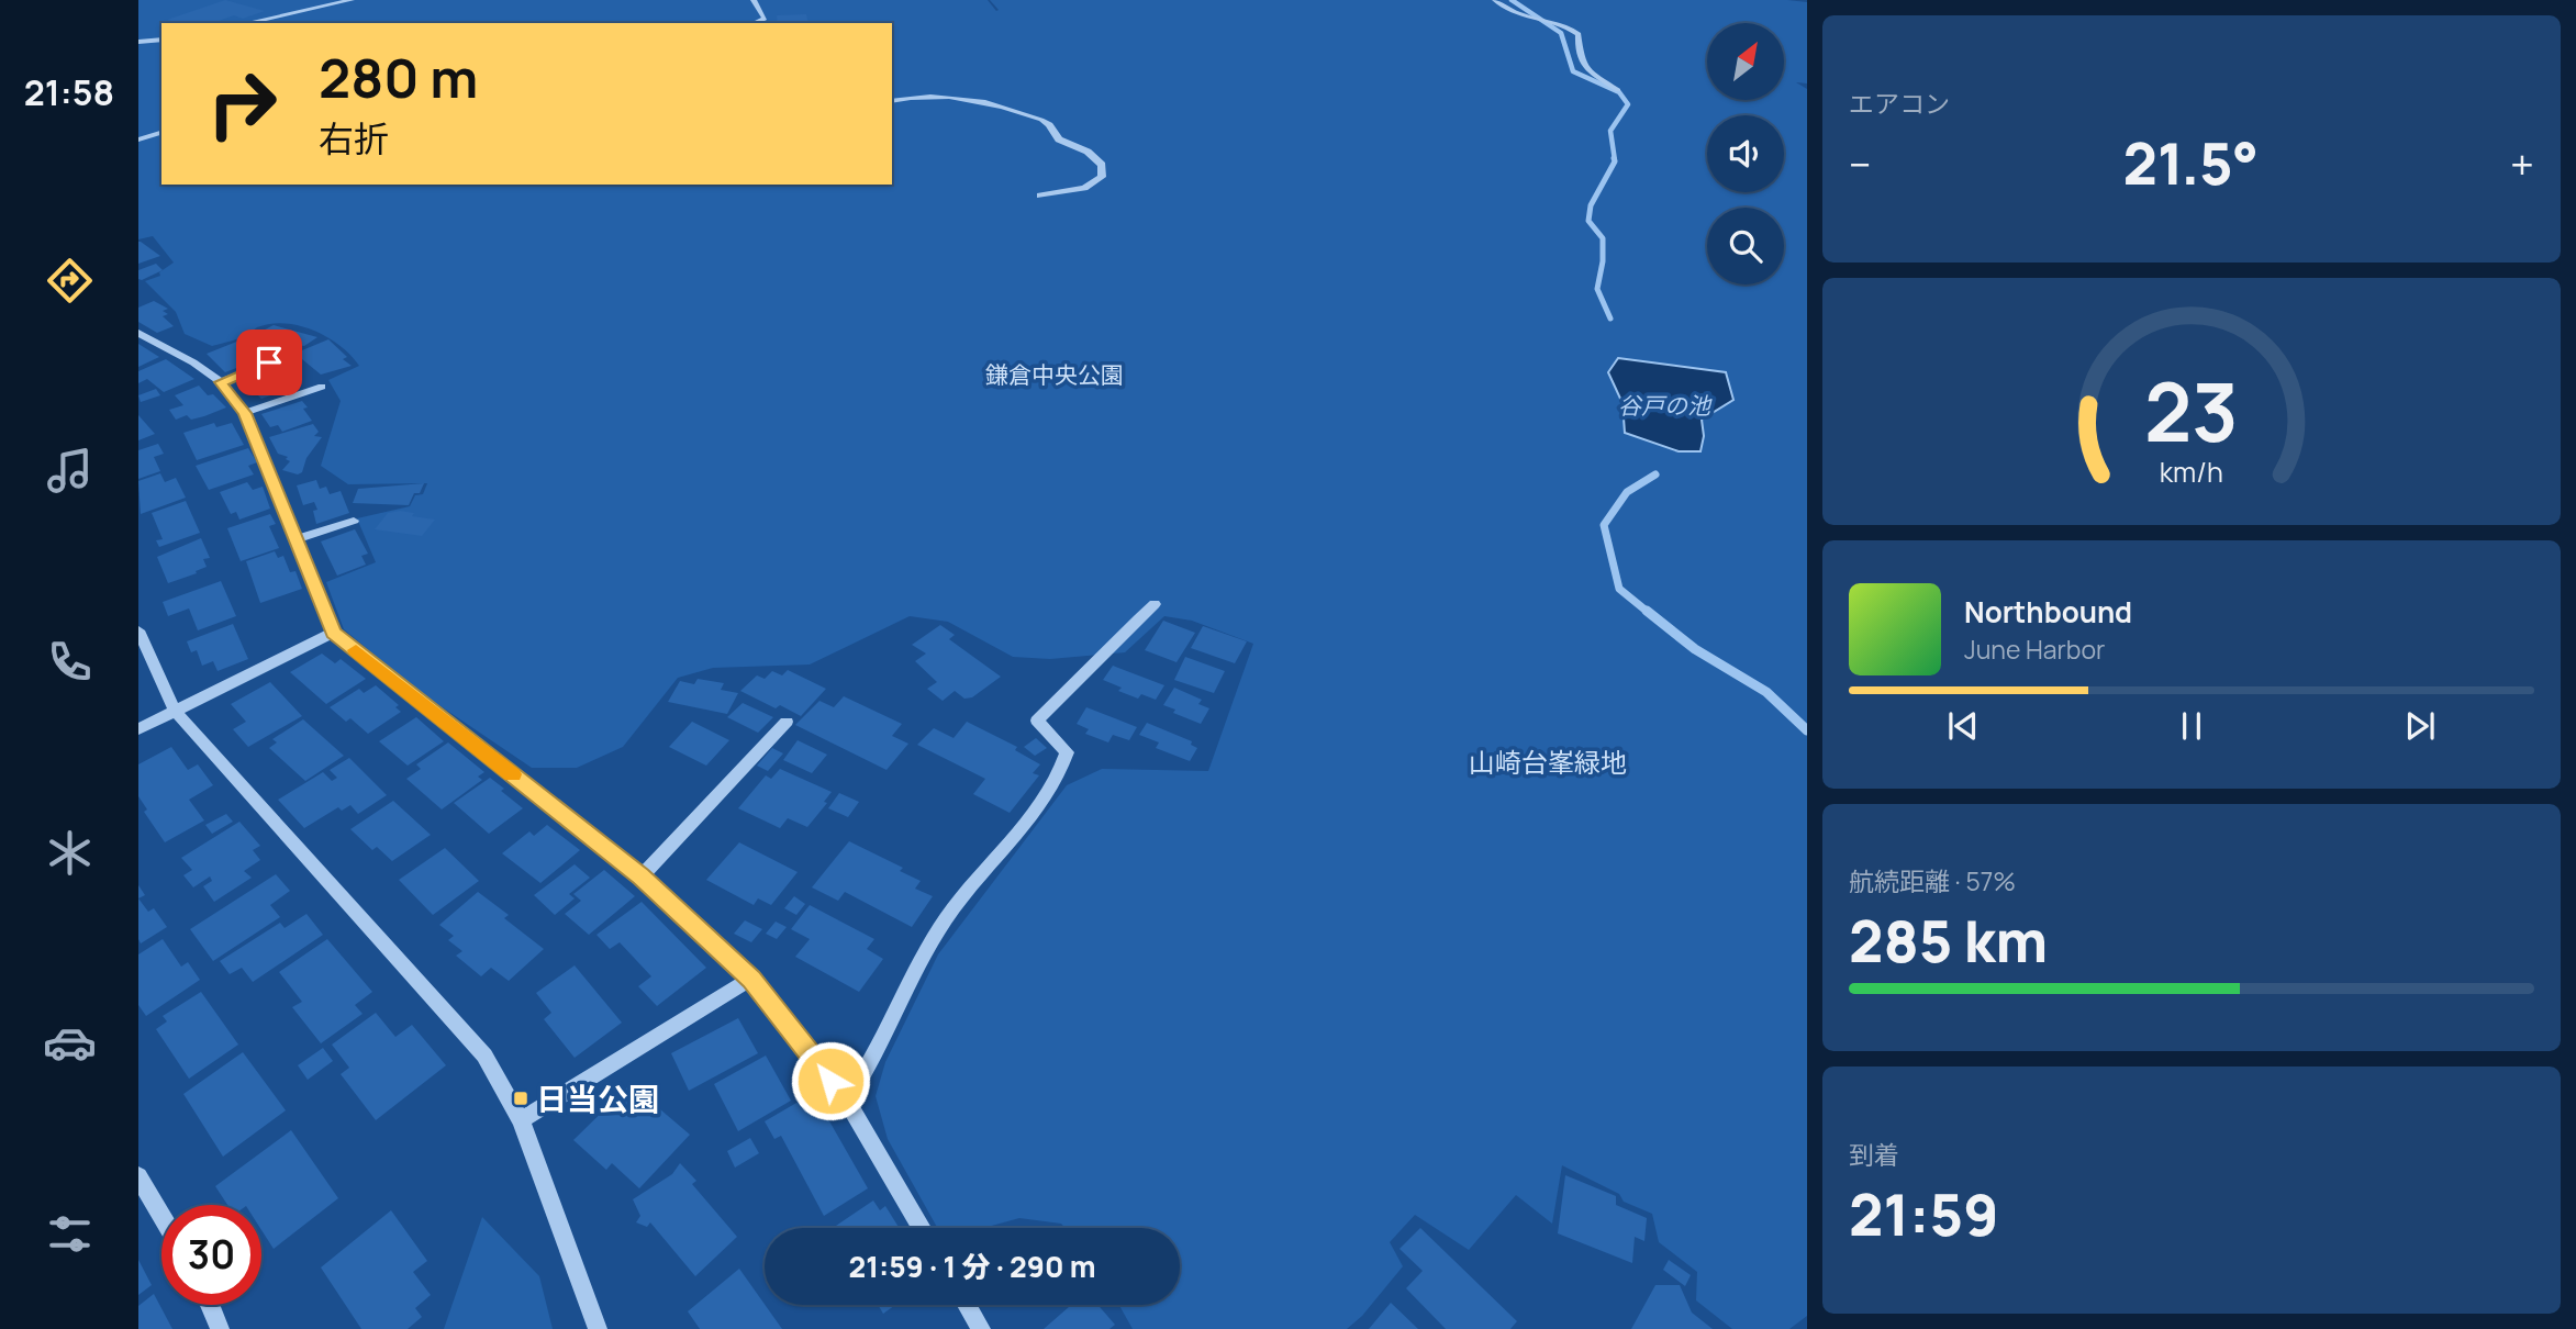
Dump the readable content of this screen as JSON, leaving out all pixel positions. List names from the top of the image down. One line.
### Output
{"water":["谷戸の池"],"parks":["鎌倉中央公園","山崎台峯緑地"],"places":{"transit":["日当公園"]},"north":"top right","page":{"tabs":"21:58","tile":["エアコン",["航続距離 · 57%","285 km"],["到着","21:59"]],"turn":["280 m","右折"],"heat":["−","21.5°","+"],"song":["Northbound","June Harbor"],"limit":"30","trip":"21:59 · 1 分 · 290 m","gauge":["23","km/h"]}}
